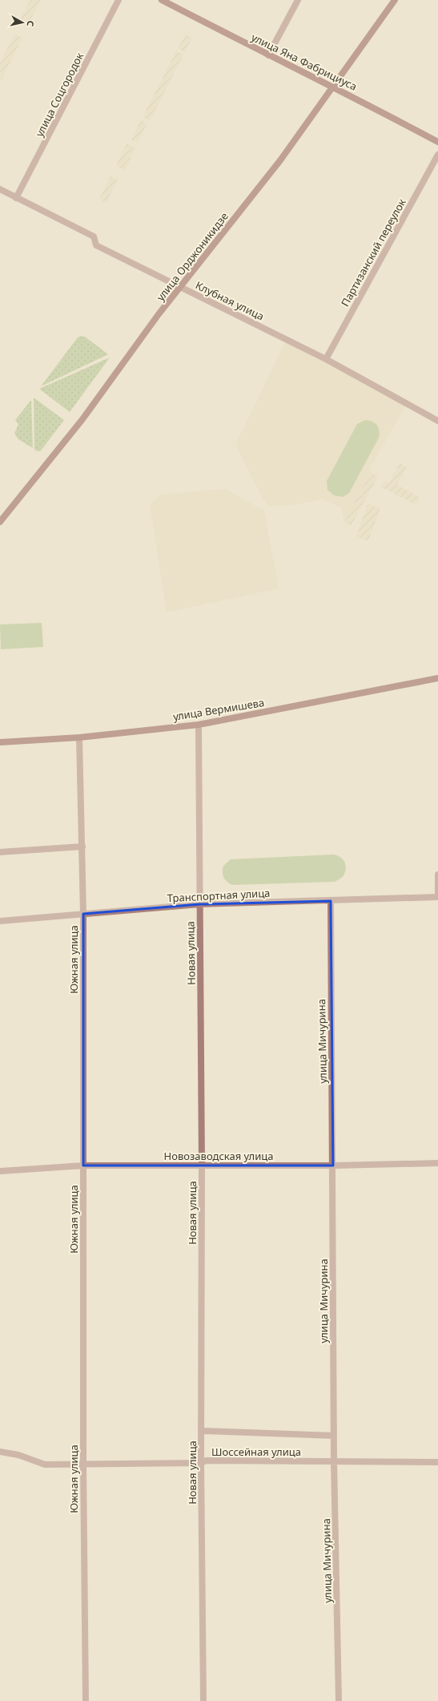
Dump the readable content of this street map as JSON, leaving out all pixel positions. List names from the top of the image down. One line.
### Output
{"streets":{"street":["улица Яна Фабрициуса","улица Соцгородок","Партизанский переулок","улица Орджоникидзе","Клубная улица","улица Вермишева","Транспортная улица","Новая улица","Южная улица","улица Мичурина","Новозаводская улица","Шоссейная улица"]},"crossings":[["улица Яна Фабрициуса","улица Орджоникидзе"],["улица Соцгородок","Клубная улица"],["Партизанский переулок","Клубная улица"],["улица Орджоникидзе","Клубная улица"],["улица Вермишева","Новая улица"],["улица Вермишева","Южная улица"],["Транспортная улица","Новая улица"],["Транспортная улица","Южная улица"],["Транспортная улица","улица Мичурина"],["Новая улица","Новозаводская улица"],["Новая улица","Шоссейная улица"],["Южная улица","Новозаводская улица"],["Южная улица","Шоссейная улица"],["улица Мичурина","Новозаводская улица"],["улица Мичурина","Шоссейная улица"]],"north":"right"}
